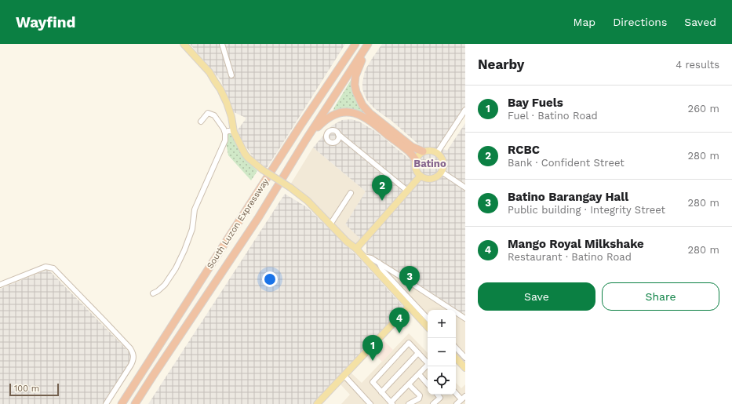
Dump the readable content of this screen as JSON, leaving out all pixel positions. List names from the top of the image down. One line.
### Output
{"streets":{"highway":["South Luzon Expressway"]},"districts":["Batino"],"scale_bar":"100 m","page":{"header":"Wayfind","nav":["Map","Directions","Saved"],"heading":["Nearby","4 results"],"list":[{"mark":"1","name":"Bay Fuels","note":"Fuel · Batino Road","value":"260 m"},{"mark":"2","name":"RCBC","note":"Bank · Confident Street","value":"280 m"},{"mark":"3","name":"Batino Barangay Hall","note":"Public building · Integrity Street","value":"280 m"},{"mark":"4","name":"Mango Royal Milkshake","note":"Restaurant · Batino Road","value":"280 m"}],"pins":["2","3","4","1"],"buttons":["Save","Share"],"map_buttons":["+","−"],"scale":"100 m"}}
